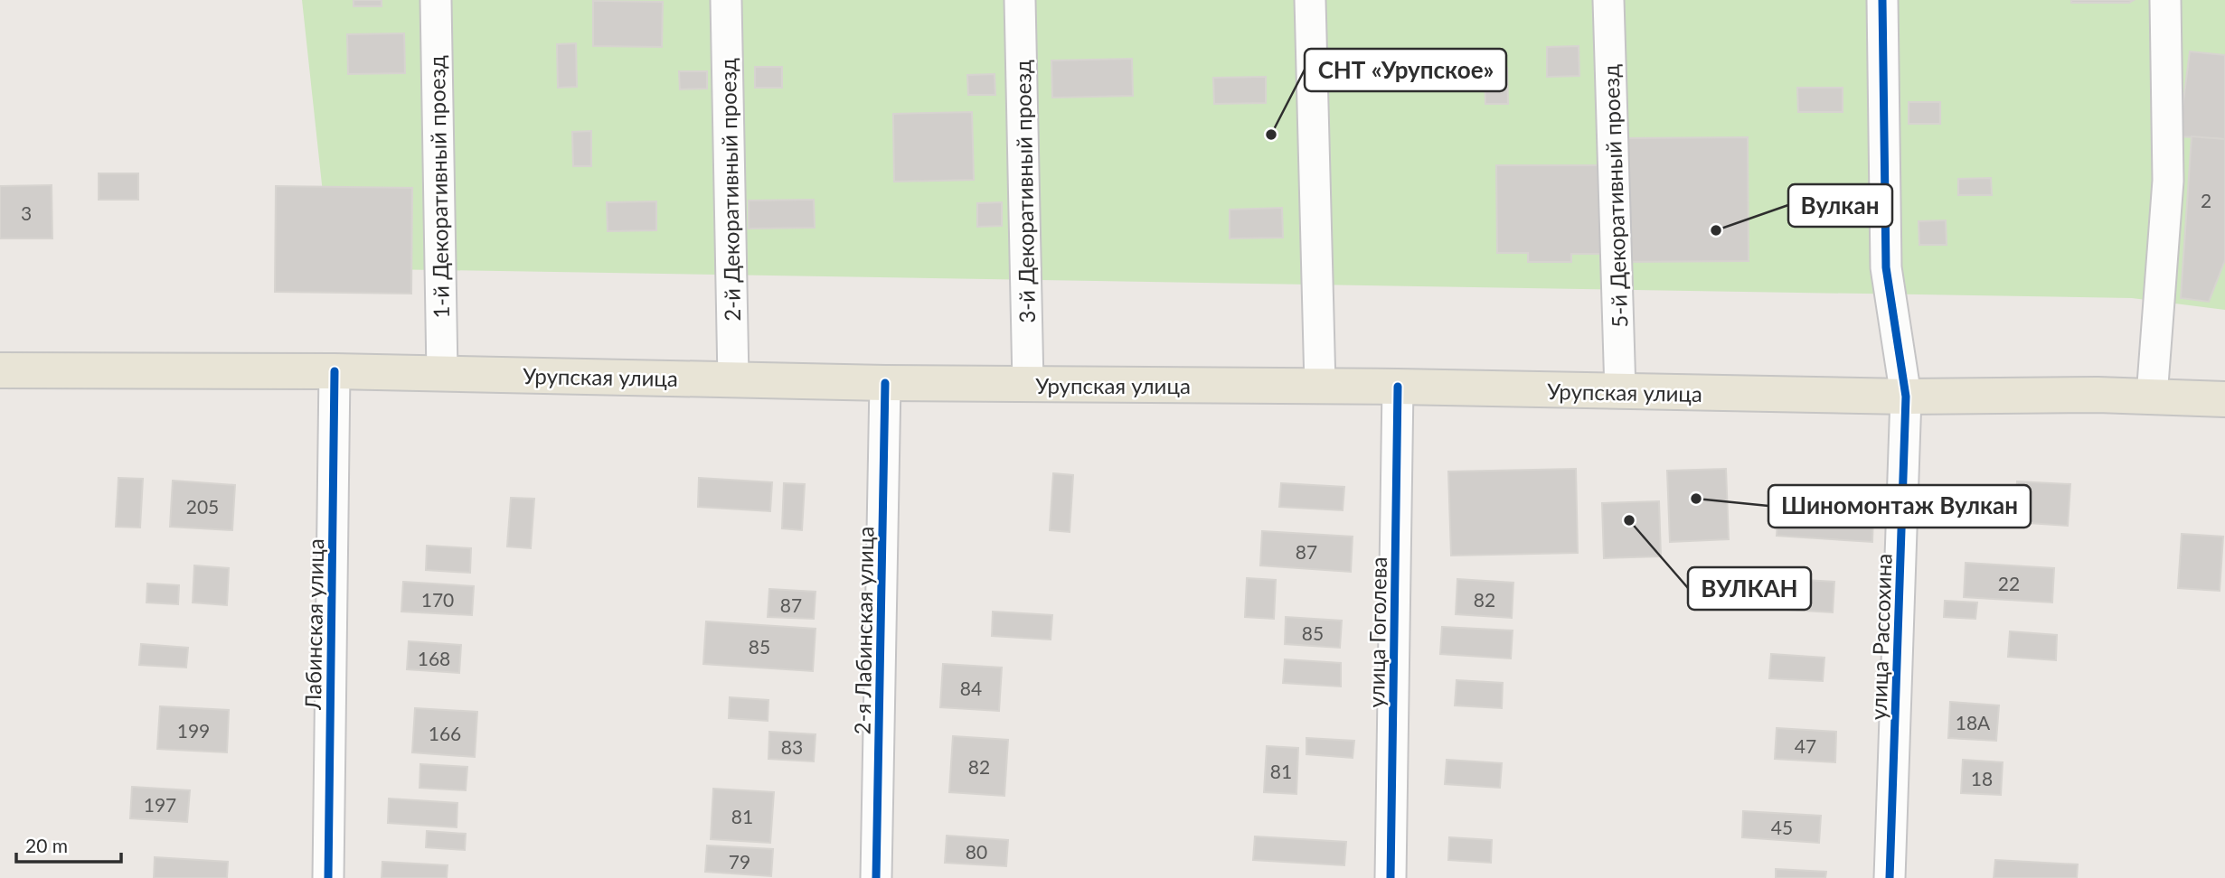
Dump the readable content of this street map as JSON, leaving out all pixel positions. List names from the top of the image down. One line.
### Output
{"streets":{"main road":["Урупская улица"],"street":["1-й Декоративный проезд","2-й Декоративный проезд","3-й Декоративный проезд","5-й Декоративный проезд","Лабинская улица","2-я Лабинская улица","улица Гоголева","улица Рассохина"]},"crossings":[["1-й Декоративный проезд","Урупская улица"],["2-й Декоративный проезд","Урупская улица"],["3-й Декоративный проезд","Урупская улица"],["5-й Декоративный проезд","Урупская улица"],["Урупская улица","Лабинская улица"],["Урупская улица","2-я Лабинская улица"],["Урупская улица","улица Гоголева"],["Урупская улица","улица Рассохина"]],"places":["СНТ «Урупское»","Вулкан","Шиномонтаж Вулкан","ВУЛКАН"],"house_numbers":["2","3","205","87","22","170","82","87","85","85","168","84","18А","199","166","47","83","82","81","18","197","81","45","80","79"],"scale_bar":"20 m"}
